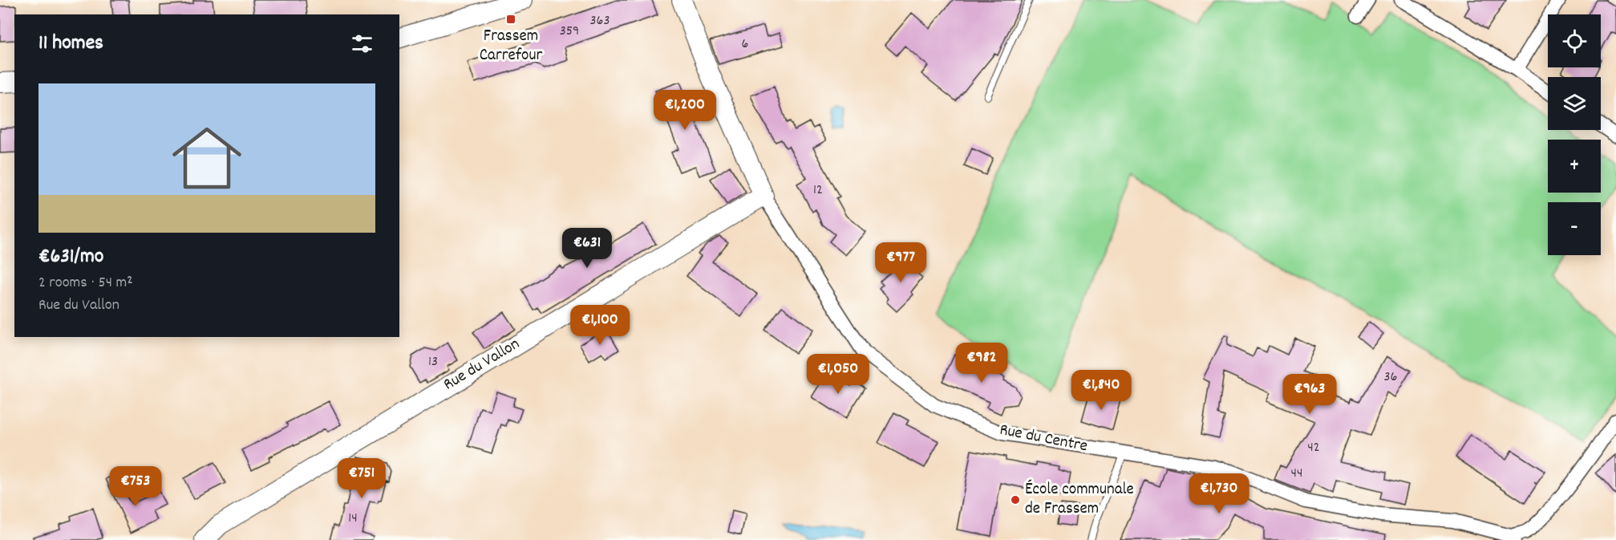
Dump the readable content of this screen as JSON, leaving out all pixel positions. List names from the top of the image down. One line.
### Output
{"streets":{"street":["Rue du Vallon","Rue du Centre"]},"crossings":[["Rue du Vallon","Rue du Centre"]],"places":{"transit":["Frassem Carrefour"],"other":["École communale de Frassem"]},"house_numbers":["363","359","6","12","13","36","42","44","14"],"page":{"map_buttons":["+","−"],"heading":"11 homes","list":[{"name":"€631/mo","note":"2 rooms · 54 m² · Rue du Vallon"}],"price":["€1,200","€631","€977","€1,100","€982","€1,050","€1,840","€963","€751","€753","€1,730"]}}
